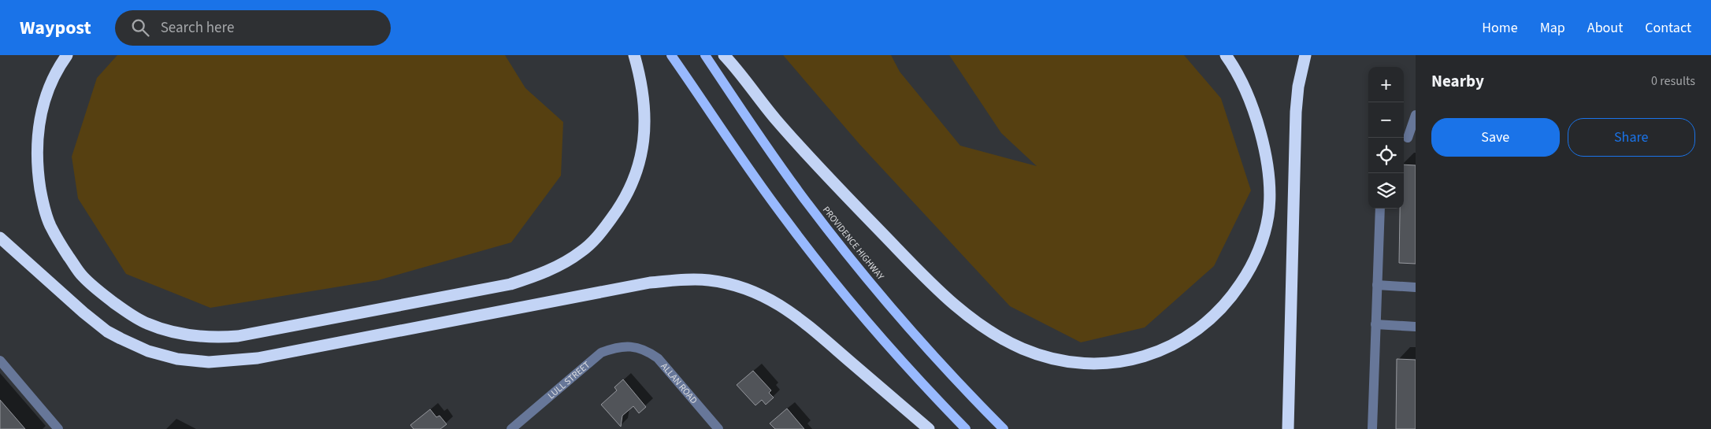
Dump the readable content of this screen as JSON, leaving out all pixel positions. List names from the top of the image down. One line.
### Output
{"streets":{"main road":["PROVIDENCE HIGHWAY"],"street":["LULL STREET","ALLAN ROAD"]},"crossings":[["LULL STREET","ALLAN ROAD"]],"page":{"header":"Waypost","search":"Search here","nav":["Home","Map","About","Contact"],"heading":["Nearby","0 results"],"map_buttons":["+","−"],"buttons":["Save","Share"]}}
